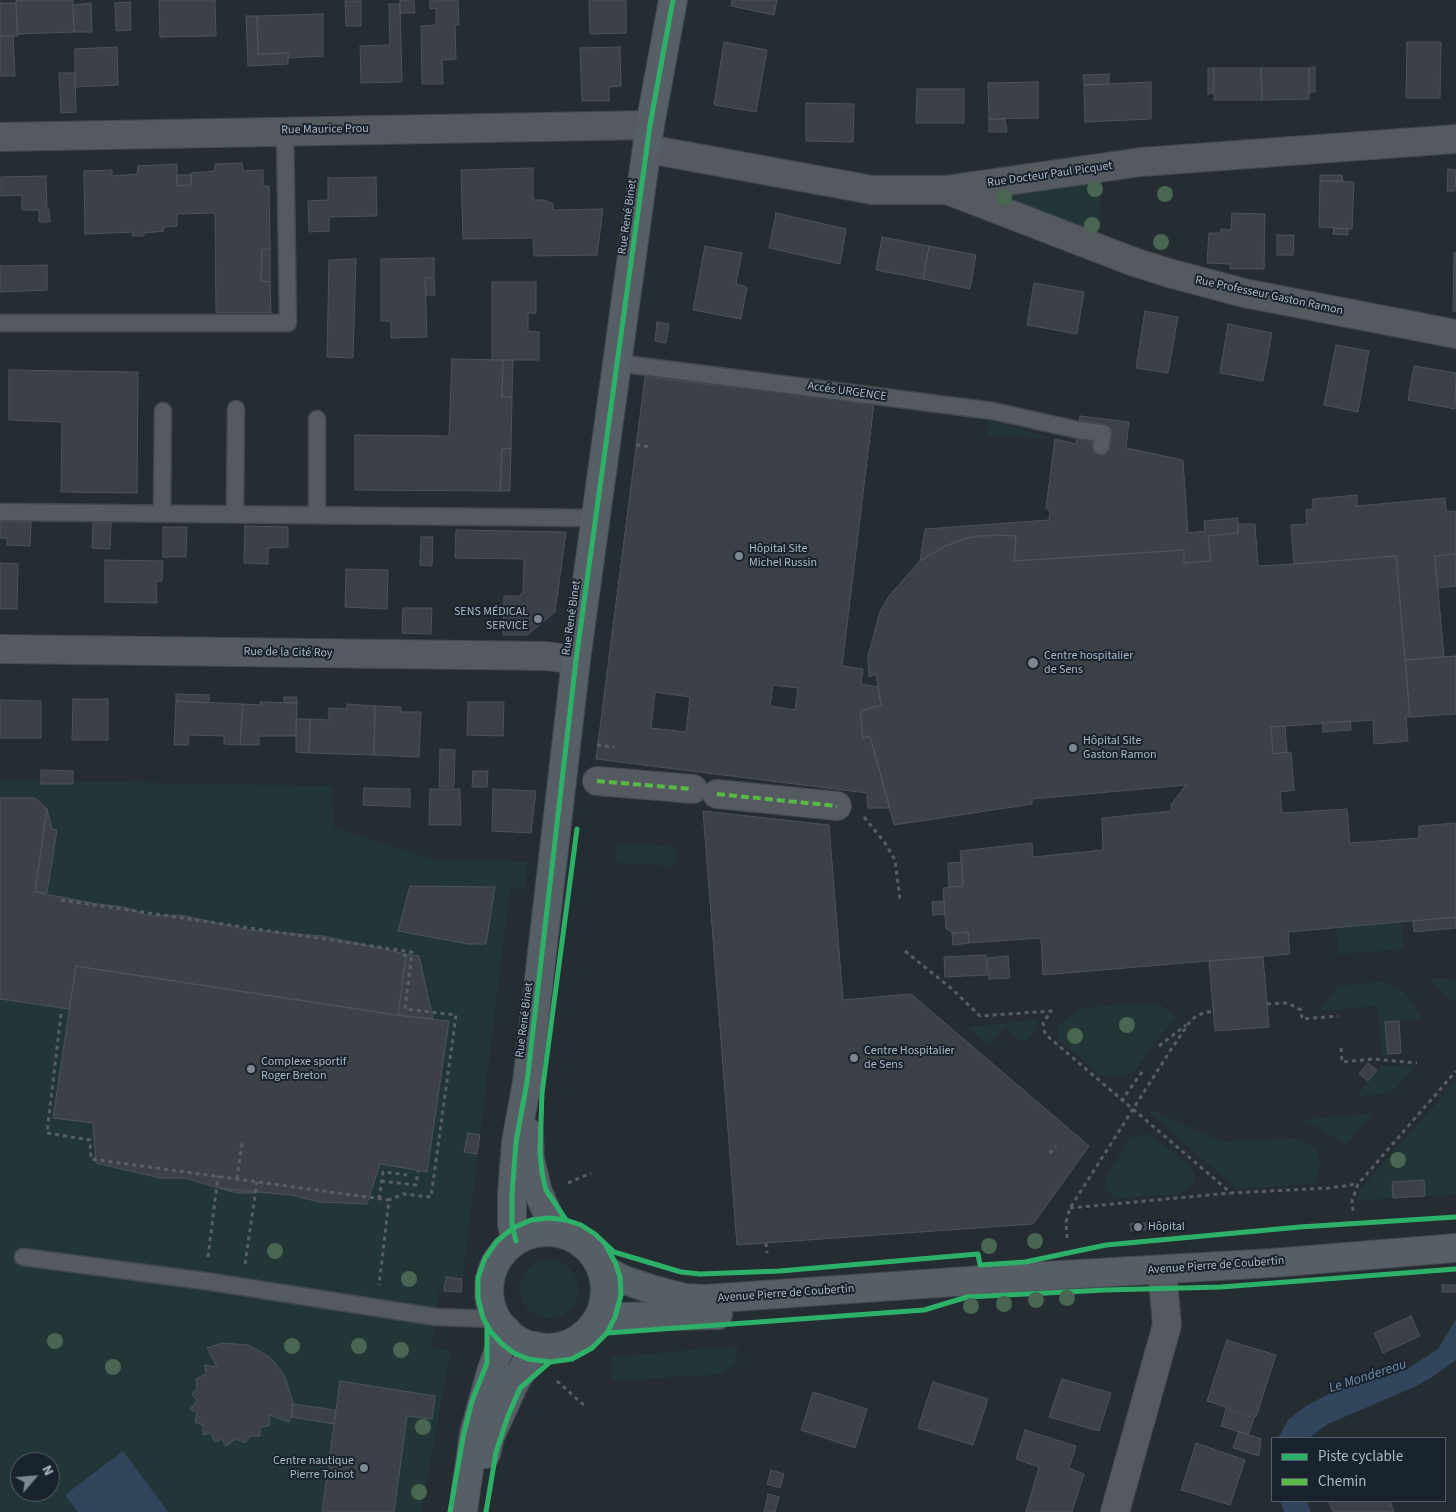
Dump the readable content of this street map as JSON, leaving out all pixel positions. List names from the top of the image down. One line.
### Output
{"streets":{"street":["Rue Maurice Prou","Rue Docteur Paul Picquet","Rue René Binet","Rue Professeur Gaston Ramon","Rue de la Cité Roy","Avenue Pierre de Coubertin"],"lane":["Accés URGENCE"]},"crossings":[["Rue Maurice Prou","Rue Docteur Paul Picquet"],["Rue Maurice Prou","Rue René Binet"],["Rue Docteur Paul Picquet","Rue René Binet"],["Rue Docteur Paul Picquet","Rue Professeur Gaston Ramon"],["Rue René Binet","Accés URGENCE"],["Rue René Binet","Rue de la Cité Roy"],["Rue René Binet","Avenue Pierre de Coubertin"]],"water":["Le Mondereau"],"places":["Hôpital Site Michel Russin","SENS MÉDICAL SERVICE","Centre hospitalier de Sens","Hôpital Site Gaston Ramon","Centre Hospitalier de Sens","Complexe sportif Roger Breton","Hôpital","Centre nautique Pierre Toinot"],"legend":["Piste cyclable","Chemin"],"north":"top right"}
